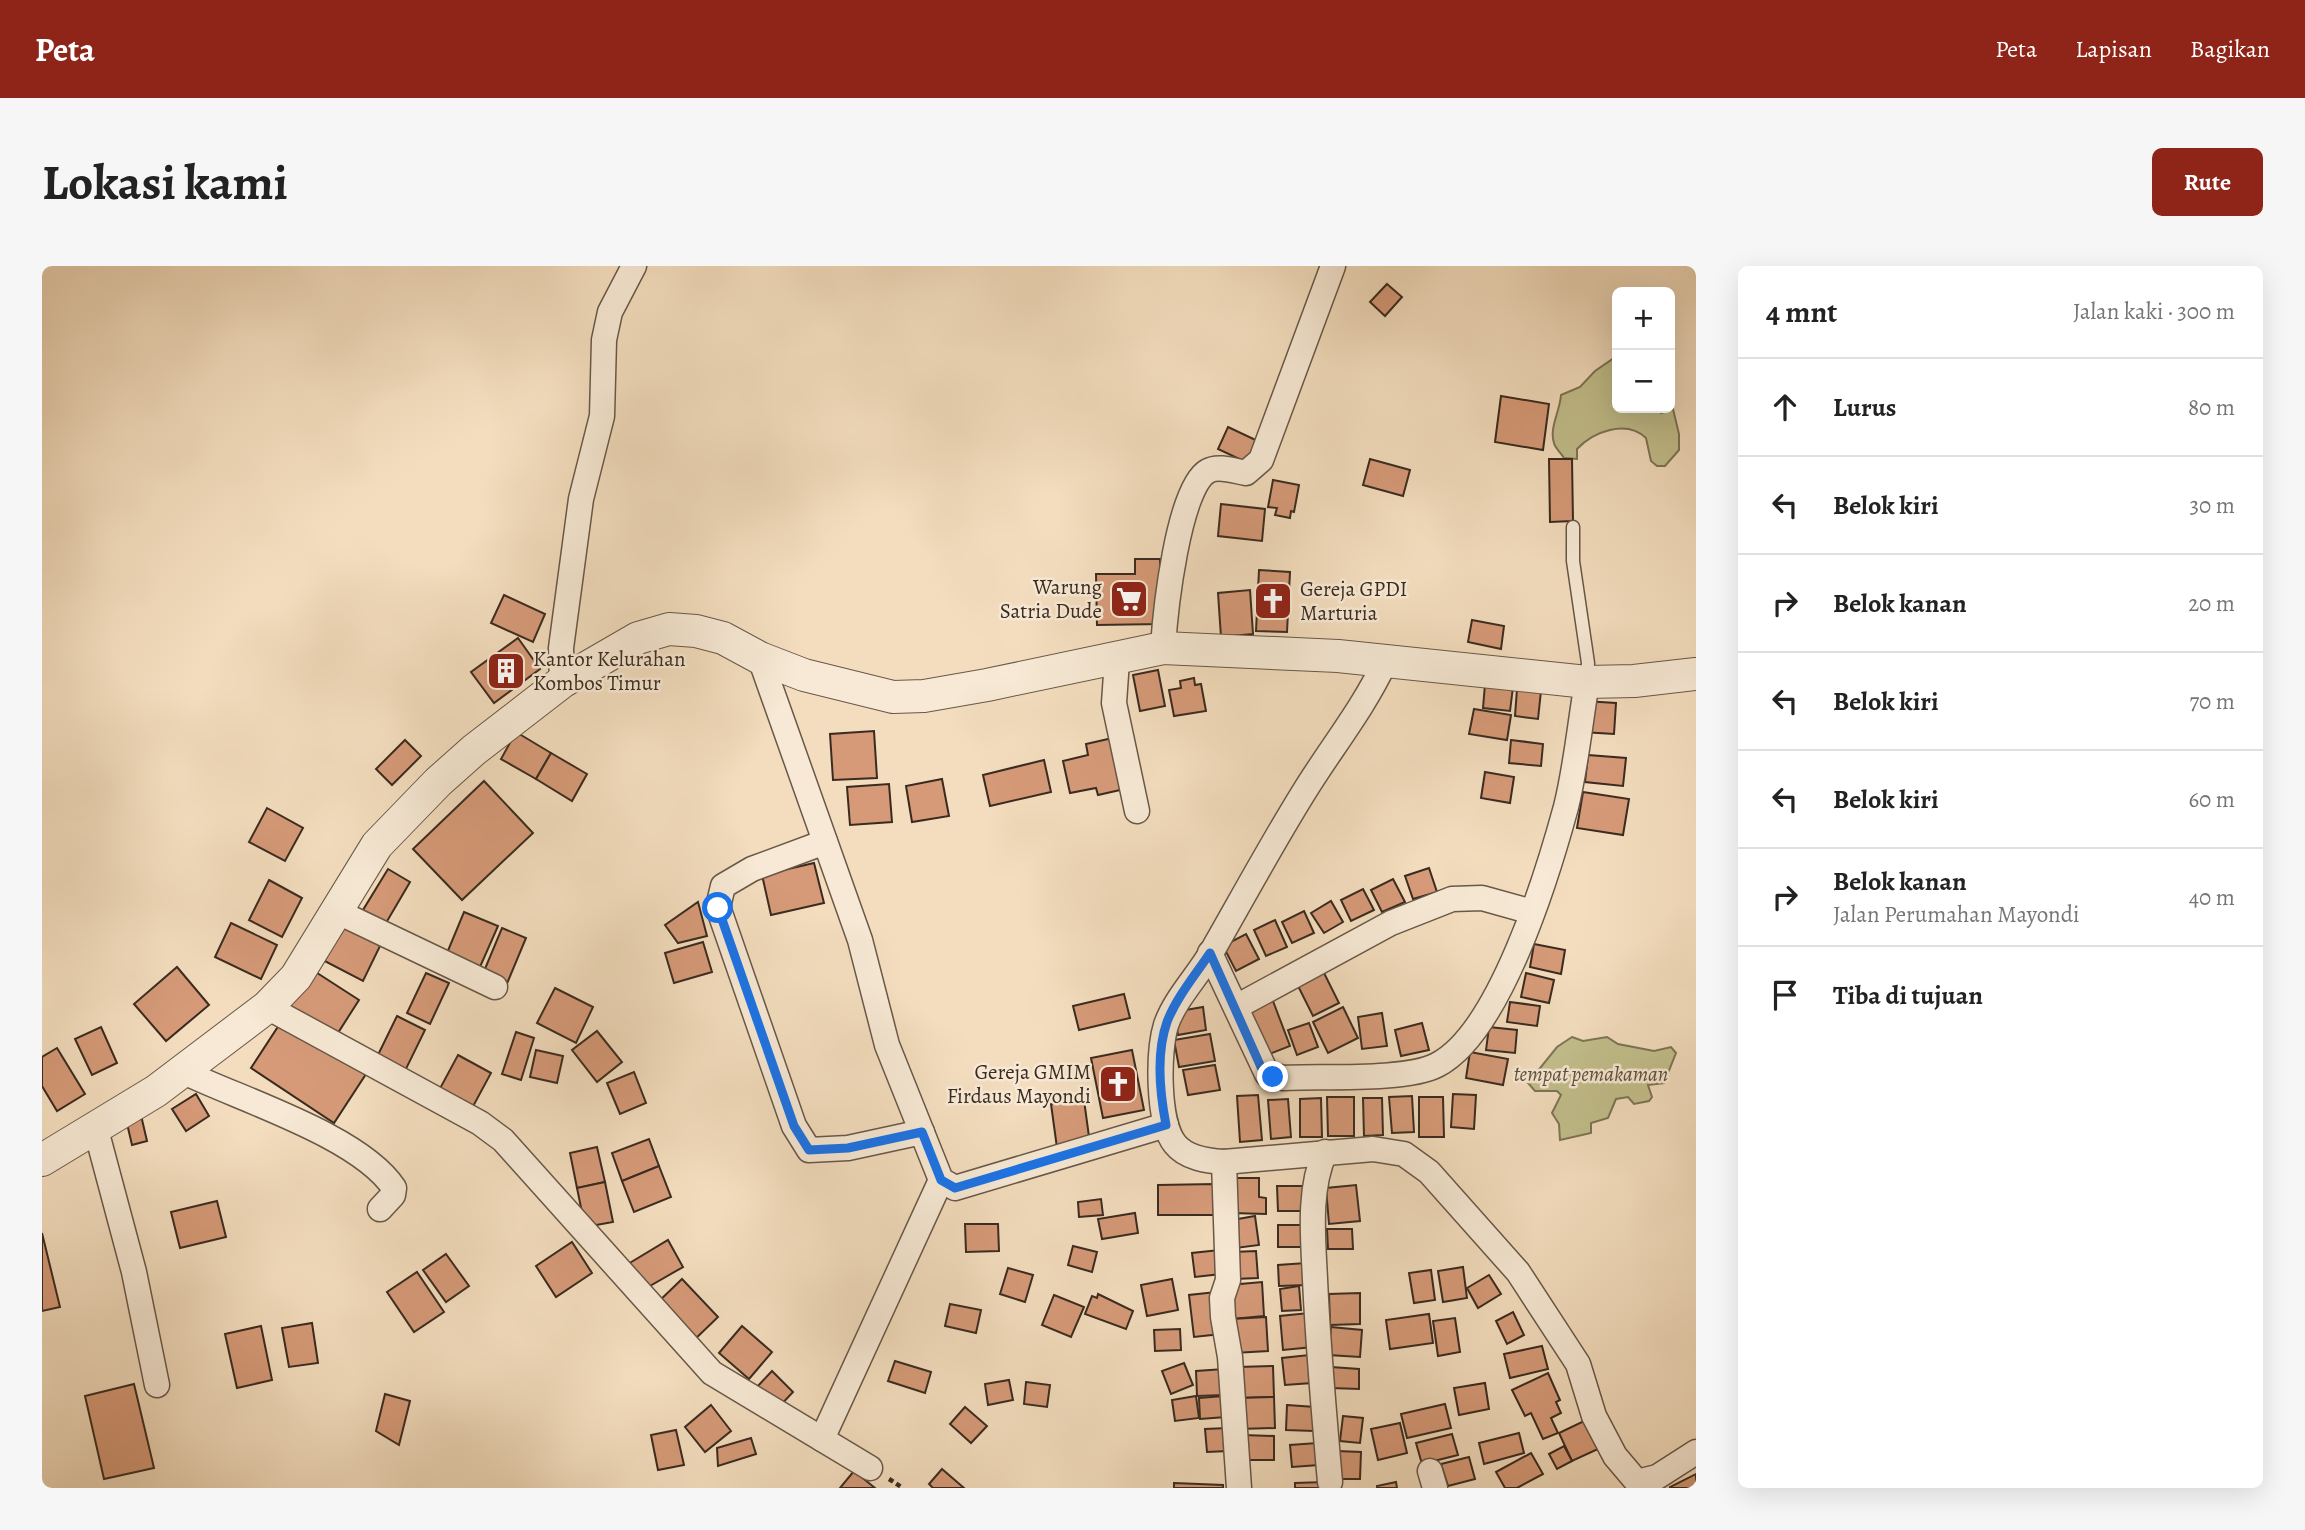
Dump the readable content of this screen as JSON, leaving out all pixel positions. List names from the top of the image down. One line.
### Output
{"parks":["tempat pemakaman"],"places":{"supermarket":["Warung Satria Dude"],"church":["Gereja GPDI Marturia","Gereja GMIM Firdaus Mayondi"],"building":["Kantor Kelurahan Kombos Timur"]},"page":{"header":"Peta","nav":["Peta","Lapisan","Bagikan"],"buttons":"Rute","title":"Lokasi kami","heading":["4 mnt","Jalan kaki · 300 m"],"map_buttons":["+","−"],"list":[["Lurus","80 m"],["Belok kiri","30 m"],["Belok kanan","20 m"],["Belok kiri","70 m"],["Belok kiri","60 m"],["Belok kanan","Jalan Perumahan Mayondi","40 m"],"Tiba di tujuan"]}}
